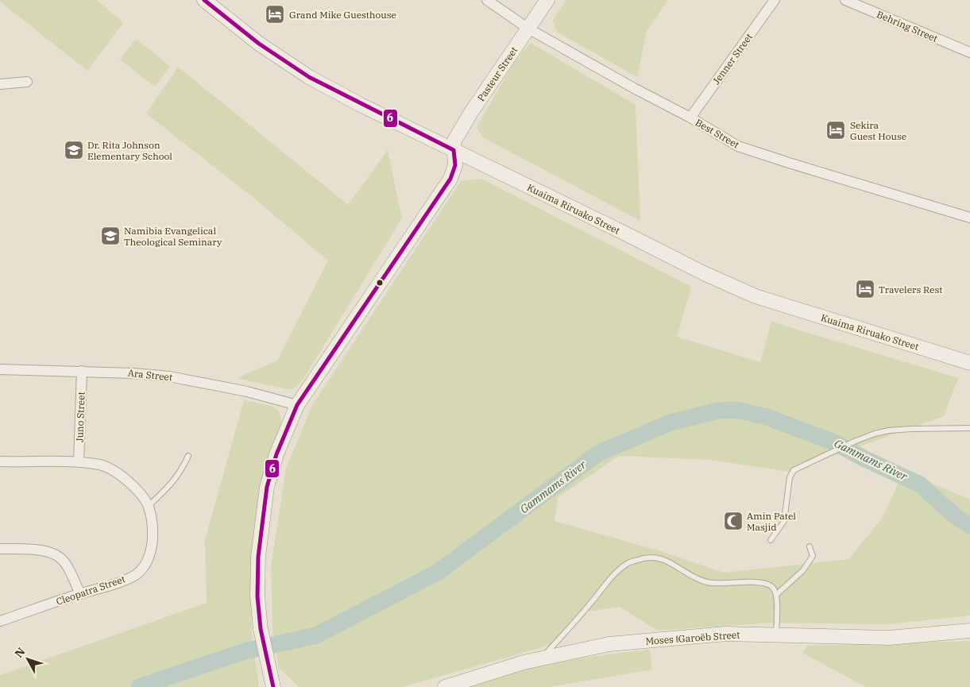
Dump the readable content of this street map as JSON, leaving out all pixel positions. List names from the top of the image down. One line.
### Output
{"streets":{"street":["Behring Street","Jenner Street","Pasteur Street","Best Street","Kuaima Riruako Street","Ara Street","Juno Street","Cleopatra Street","Moses ǁGaroëb Street"]},"crossings":[["Jenner Street","Best Street"],["Pasteur Street","Best Street"],["Pasteur Street","Kuaima Riruako Street"],["Pasteur Street","Ara Street"],["Ara Street","Juno Street"],["Juno Street","Cleopatra Street"]],"water":["Gammams River"],"places":{"hotel":["Grand Mike Guesthouse","Sekira Guest House","Travelers Rest"],"school or university":["Dr. Rita Johnson Elementary School","Namibia Evangelical Theological Seminary"],"mosque":["Amin Patel Masjid"]},"lines":["transit line 6"],"north":"top left"}
